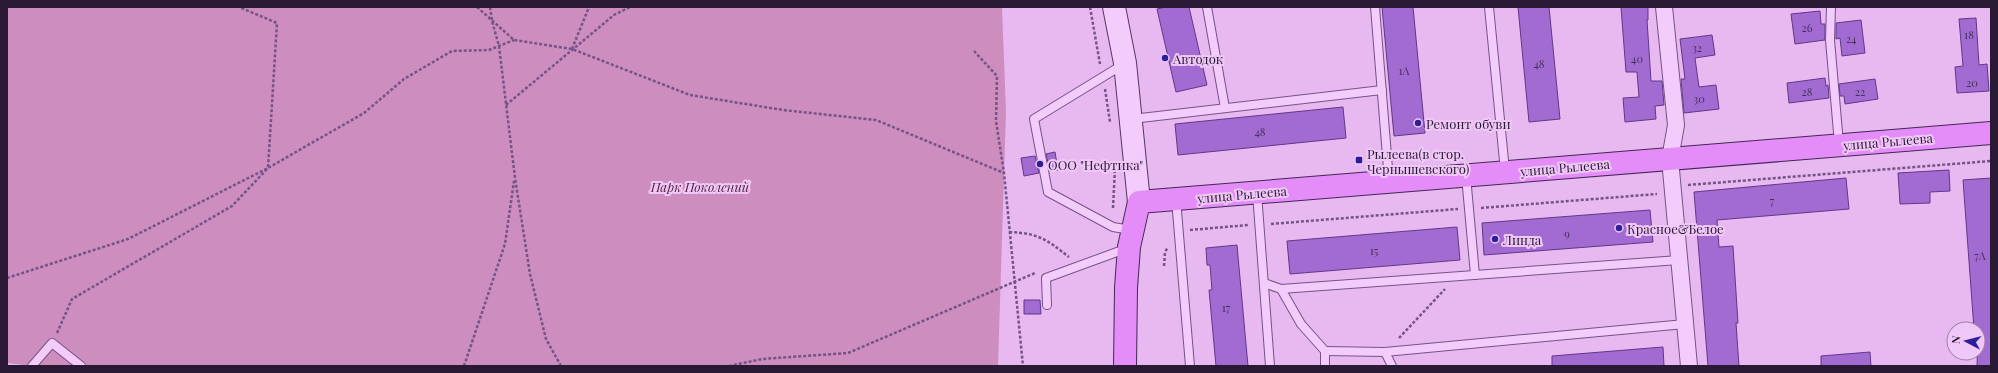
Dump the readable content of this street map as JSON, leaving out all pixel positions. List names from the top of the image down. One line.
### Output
{"streets":{"main road":["улица Рылеева"]},"parks":["Парк Поколений"],"places":{"other":["Автодок","Ремонт обуви","ООО \"Нефтика\"","Красное&Белое","Линда"],"transit":["Рылеева(в стор. Чернышевского)"]},"house_numbers":["26","18","24","32","40","48","1А","20","28","22","30","48","7","9","15","7А","17"],"north":"left"}
